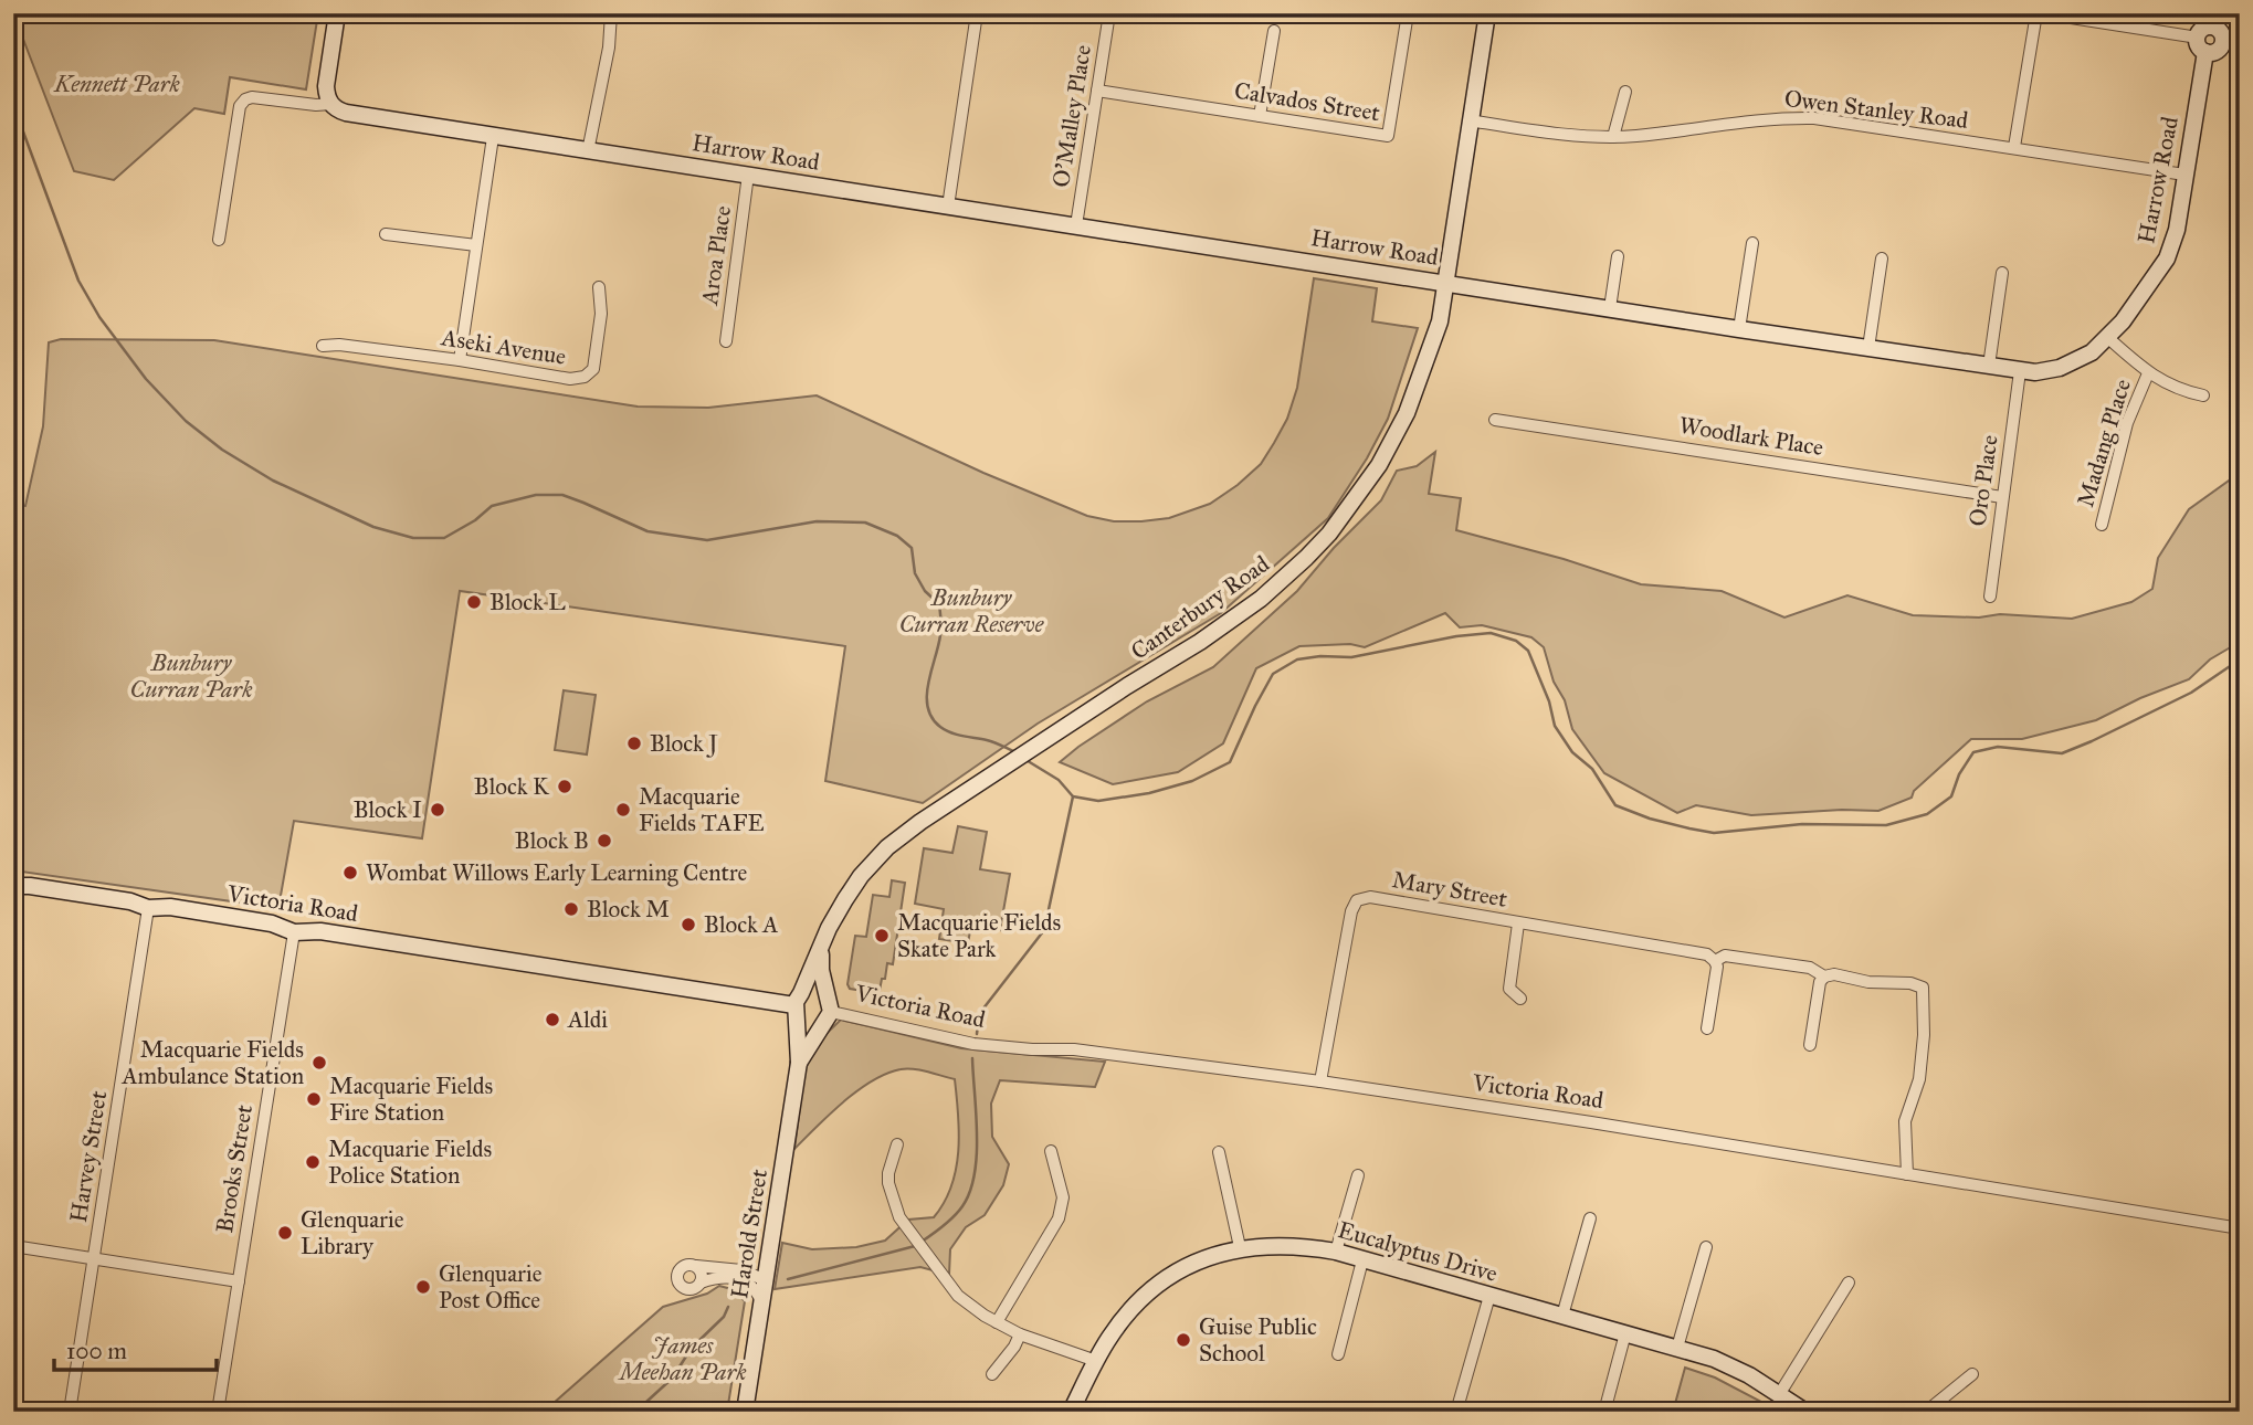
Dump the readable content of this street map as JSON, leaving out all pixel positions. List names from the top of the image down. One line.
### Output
{"streets":{"street":["Calvados Street","Owen Stanley Road","O'Malley Place","Harrow Road","Aroa Place","Aseki Avenue","Woodlark Place","Madang Place","Oro Place","Canterbury Road","Mary Street","Victoria Road","Harvey Street","Brooks Street","Harold Street","Eucalyptus Drive"]},"crossings":[["Calvados Street","O'Malley Place"],["Owen Stanley Road","Harrow Road"],["Owen Stanley Road","Canterbury Road"],["O'Malley Place","Harrow Road"],["Harrow Road","Aroa Place"],["Harrow Road","Oro Place"],["Harrow Road","Canterbury Road"],["Woodlark Place","Oro Place"],["Canterbury Road","Victoria Road"],["Canterbury Road","Harold Street"],["Mary Street","Victoria Road"],["Victoria Road","Harvey Street"],["Victoria Road","Brooks Street"],["Victoria Road","Harold Street"]],"parks":["Kennett Park","Bunbury Curran Reserve","Bunbury Curran Park","James Meehan Park"],"places":["Block L","Block J","Block K","Block I","Macquarie Fields TAFE","Block B","Wombat Willows Early Learning Centre","Block M","Block A","Macquarie Fields Skate Park","Aldi","Macquarie Fields Ambulance Station","Macquarie Fields Fire Station","Macquarie Fields Police Station","Glenquarie Library","Glenquarie Post Office","Guise Public School"],"scale_bar":"100 m"}
